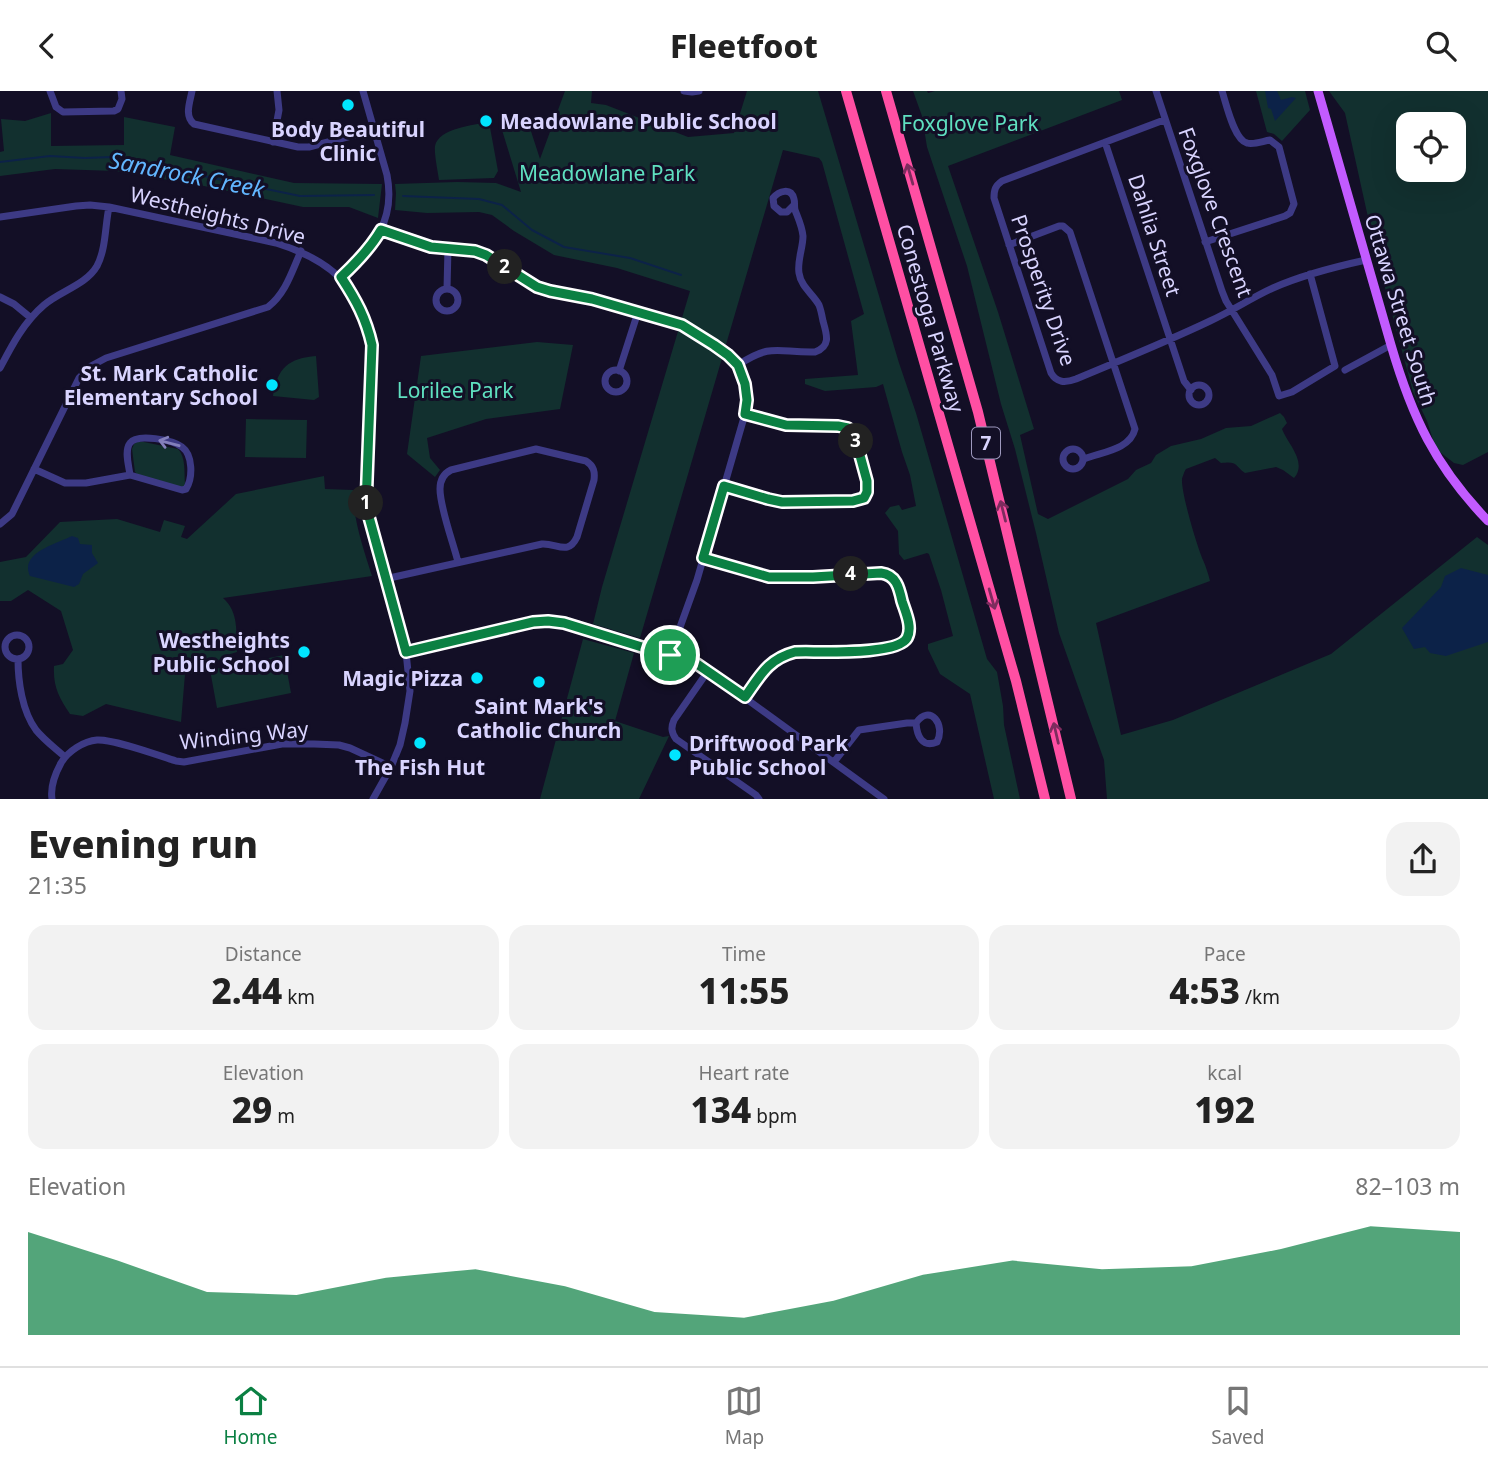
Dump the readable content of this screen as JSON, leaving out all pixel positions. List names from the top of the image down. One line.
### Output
{"streets":{"highway":["Conestoga Parkway","7"],"main road":["Ottawa Street South"],"street":["Foxglove Crescent","Westheights Drive","Dahlia Street","Prosperity Drive","Winding Way"]},"crossings":[["Foxglove Crescent","Prosperity Drive"],["Westheights Drive","Winding Way"],["Dahlia Street","Prosperity Drive"],["Prosperity Drive","Ottawa Street South"]],"water":["Sandrock Creek"],"parks":["Foxglove Park","Meadowlane Park","Lorilee Park"],"places":["Body Beautiful Clinic","Meadowlane Public School","St. Mark Catholic Elementary School","Westheights Public School","Magic Pizza","Saint Mark's Catholic Church","The Fish Hut","Driftwood Park Public School"],"page":{"header":"Fleetfoot","pins":["2","3","1","4"],"heading":["Evening run","21:35"],"stats":[["Distance","2.44 km"],["Time","11:55"],["Pace","4:53 /km"],["Elevation","29 m"],["Heart rate","134 bpm"],["kcal","192"]],"chart":["Elevation","82–103 m"],"tabs":["Home","Map","Saved"]}}
